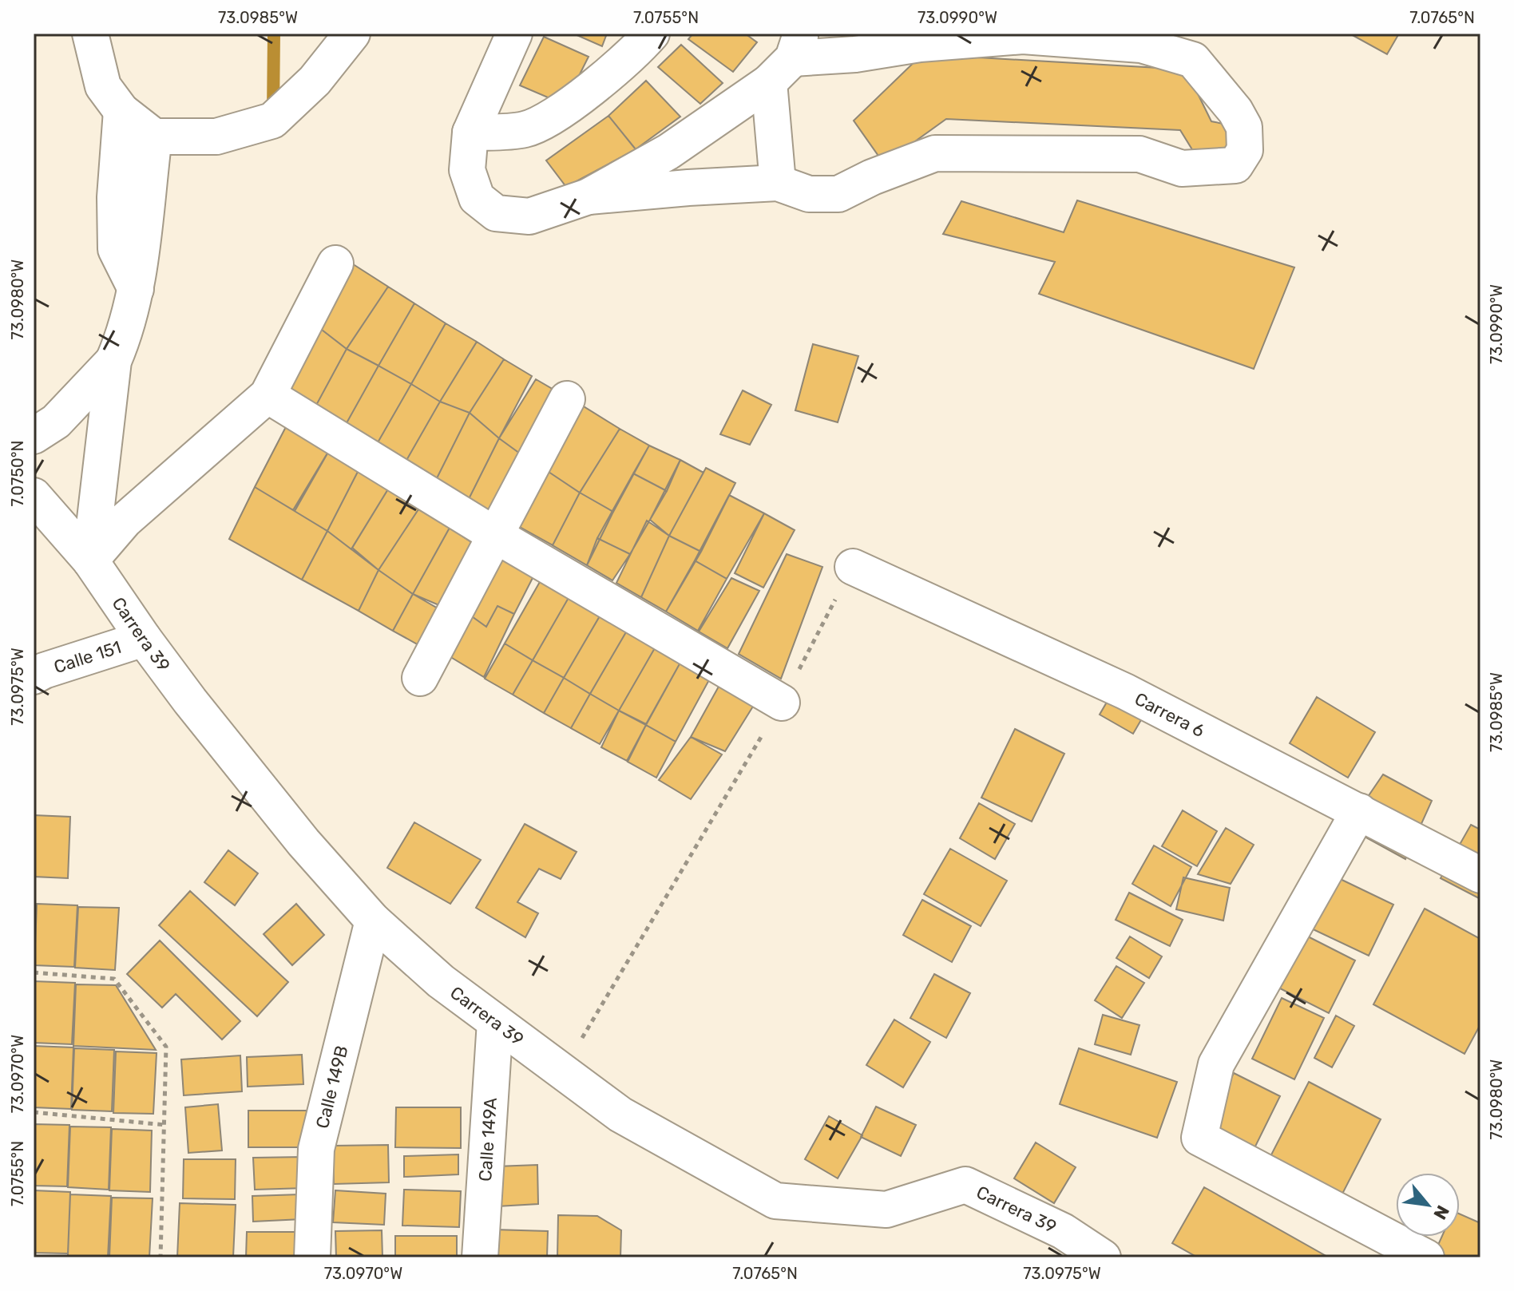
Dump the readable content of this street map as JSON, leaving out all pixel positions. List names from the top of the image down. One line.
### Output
{"streets":{"street":["Carrera 39","Calle 151","Carrera 6","Calle 149B","Calle 149A"]},"crossings":[["Carrera 39","Calle 151"],["Carrera 39","Calle 149B"],["Carrera 39","Calle 149A"]],"north":"bottom right","coordinates":["73.0985°W","7.0755°N","73.0990°W","7.0765°N","73.0980°W","7.0750°N","73.0975°W","73.0970°W"]}
